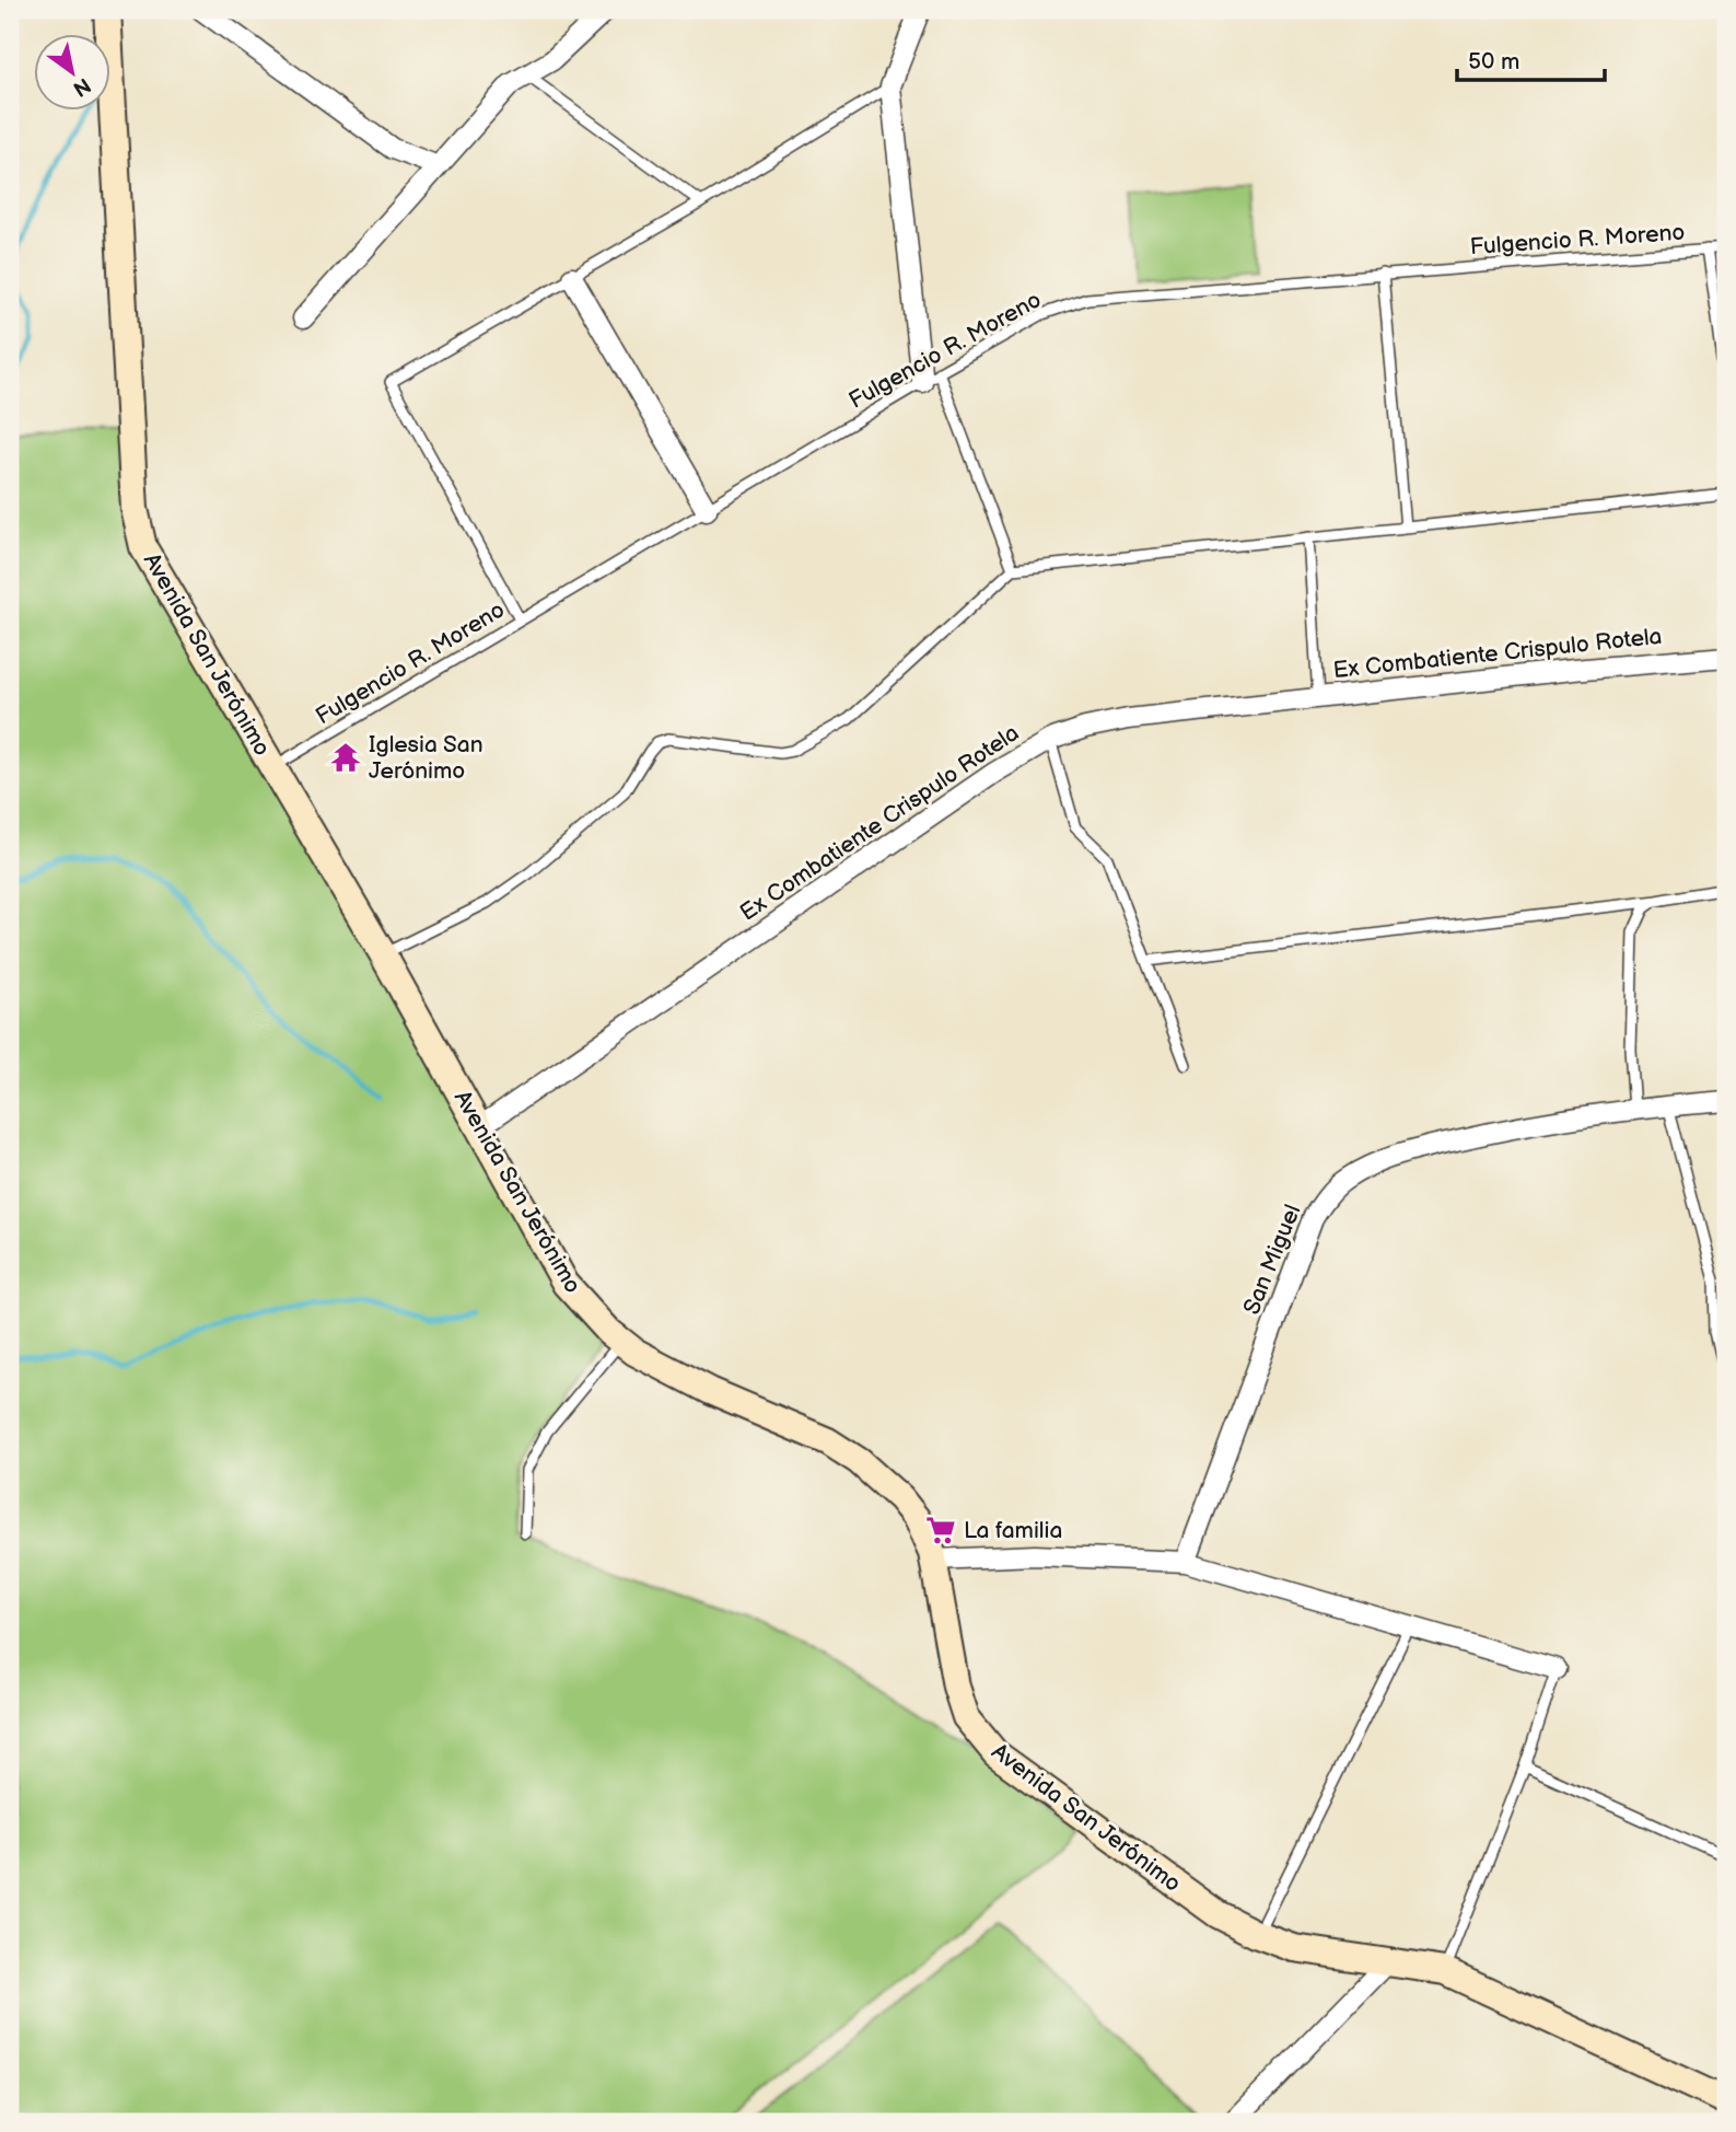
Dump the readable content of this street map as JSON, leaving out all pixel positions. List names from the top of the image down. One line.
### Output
{"streets":{"street":["Ex Combatiente Crispulo Rotela","Avenida San Jerónimo","San Miguel"],"lane":["Fulgencio R. Moreno"]},"crossings":[["Fulgencio R. Moreno","Avenida San Jerónimo"],["Ex Combatiente Crispulo Rotela","Avenida San Jerónimo"]],"places":{"temple":["Iglesia San Jerónimo"],"supermarket":["La familia"]},"scale_bar":"50 m","north":"bottom right"}
